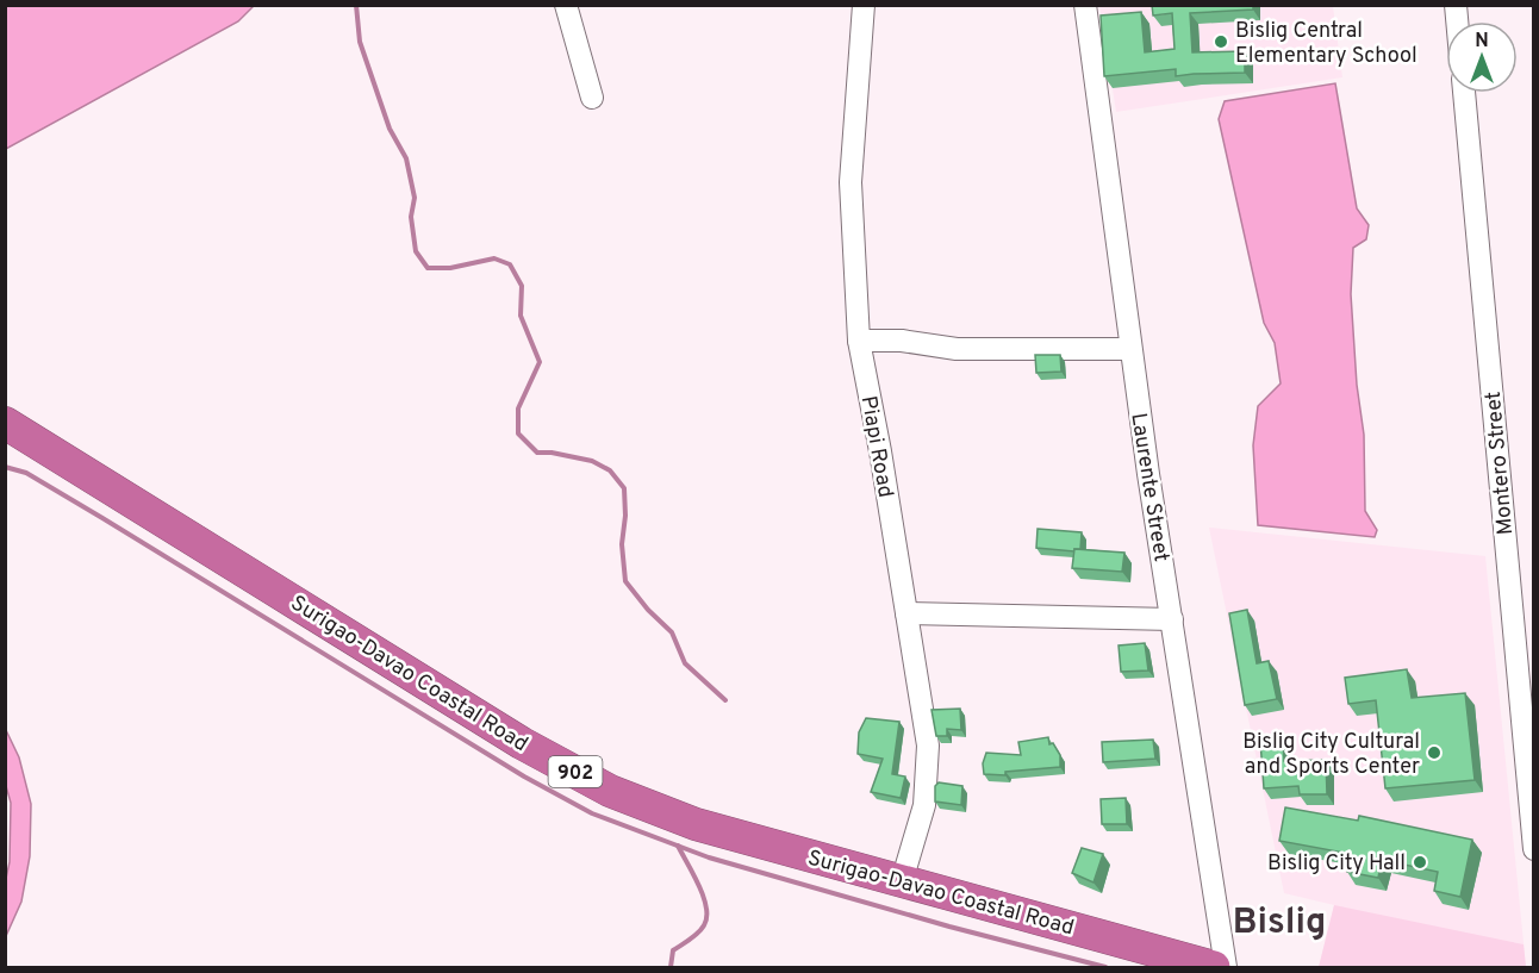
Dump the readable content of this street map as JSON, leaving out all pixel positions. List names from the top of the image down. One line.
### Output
{"streets":{"highway":["Surigao-Davao Coastal Road","902"],"street":["Piapi Road","Montero Street","Laurente Street"]},"crossings":[["Piapi Road","Surigao-Davao Coastal Road"]],"districts":["Bislig"],"places":["Bislig Central Elementary School","Bislig City Cultural and Sports Center","Bislig City Hall"],"north":"top"}
